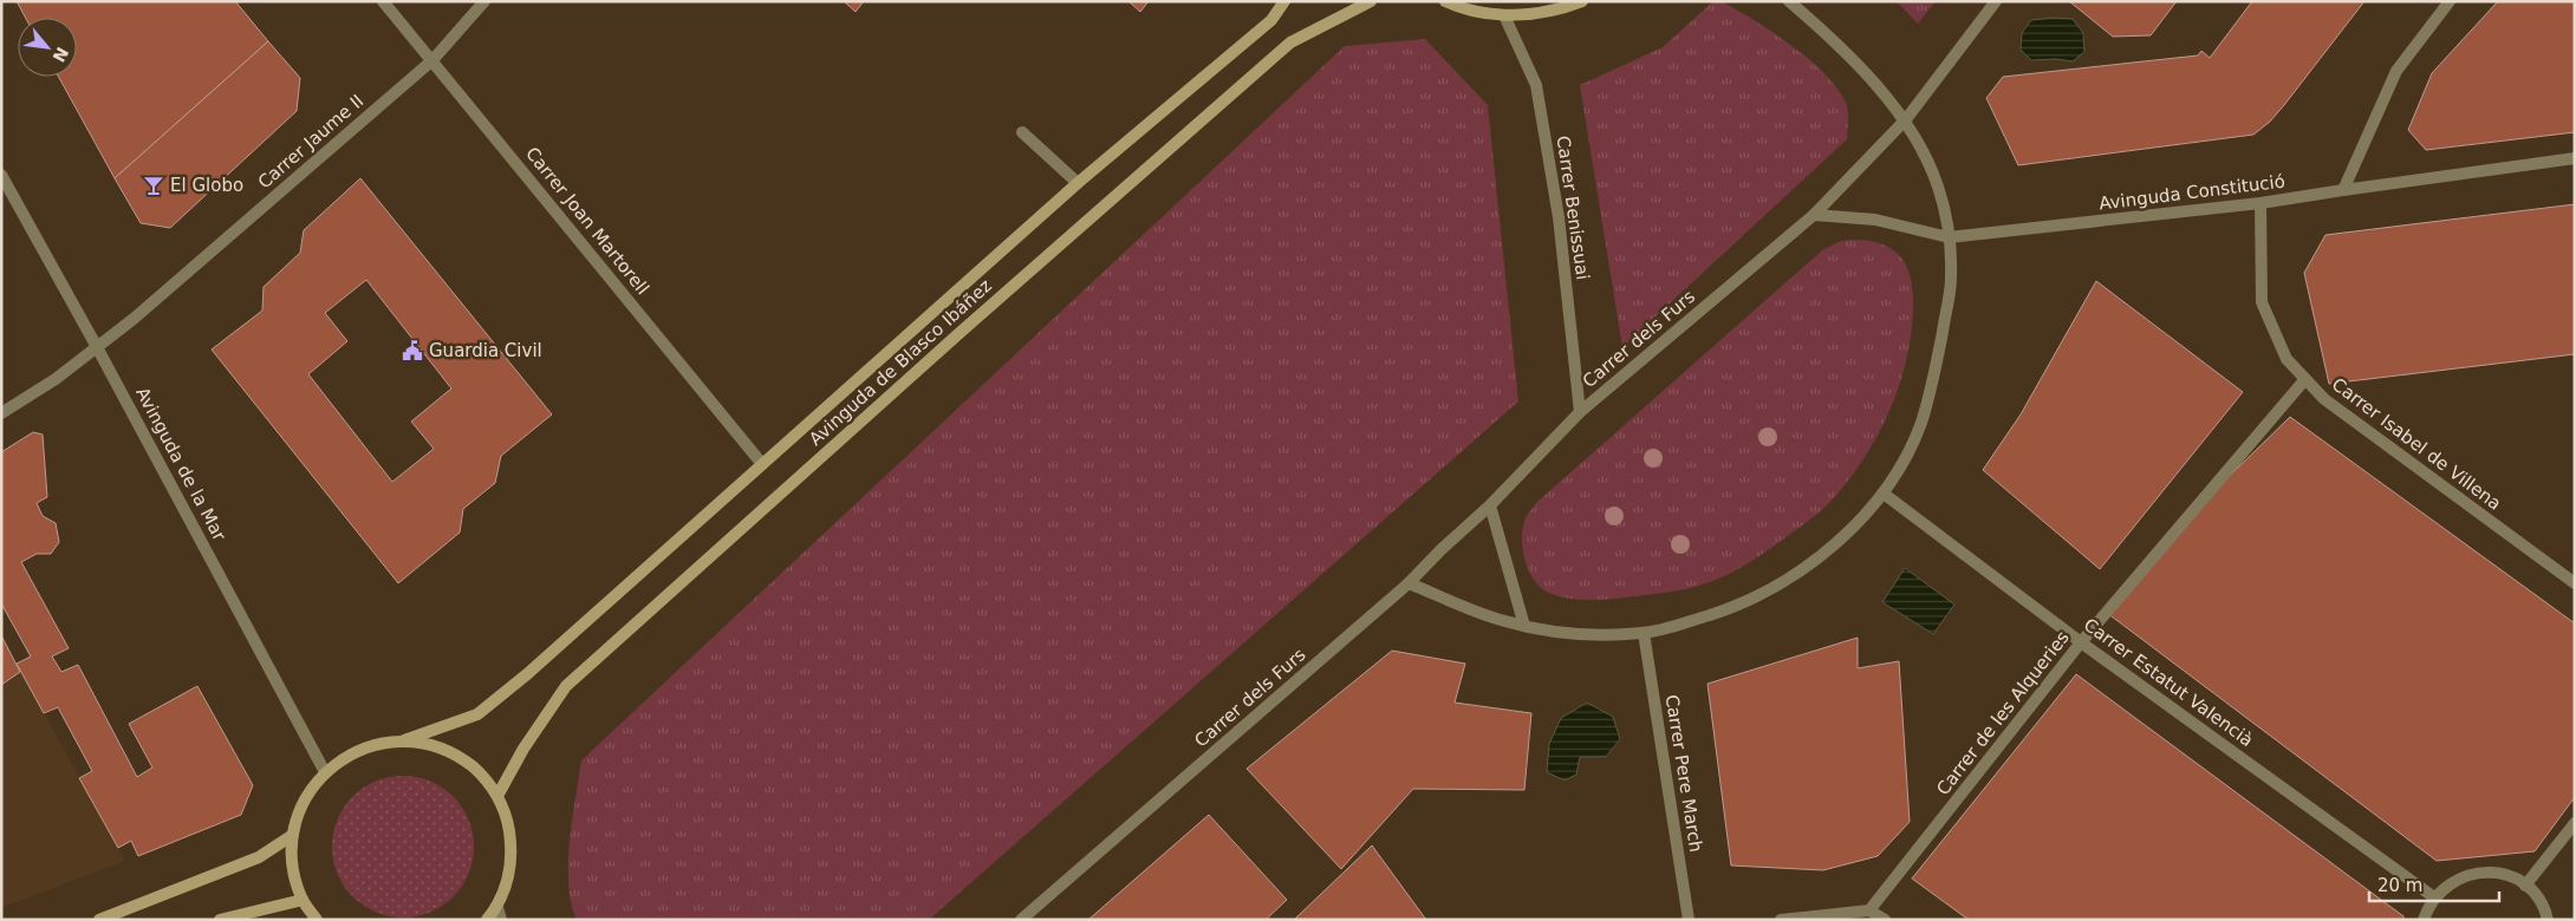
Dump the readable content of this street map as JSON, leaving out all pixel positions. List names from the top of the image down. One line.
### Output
{"streets":{"main road":["Avinguda de Blasco Ibáñez"],"street":["Carrer Jaume II","Avinguda Constitució","Carrer Benissuai","Carrer Joan Martorell","Carrer dels Furs","Carrer Isabel de Villena","Avinguda de la Mar","Carrer Estatut Valencià","Carrer de les Alqueries","Carrer Pere March"]},"crossings":[["Carrer Jaume II","Carrer Joan Martorell"],["Carrer Jaume II","Avinguda de la Mar"],["Avinguda Constitució","Carrer dels Furs"],["Avinguda Constitució","Carrer Isabel de Villena"],["Carrer Benissuai","Carrer dels Furs"],["Carrer Joan Martorell","Avinguda de Blasco Ibáñez"],["Carrer Isabel de Villena","Carrer de les Alqueries"],["Carrer Estatut Valencià","Carrer de les Alqueries"]],"places":{"bar":["El Globo"],"public building":["Guardia Civil"]},"scale_bar":"20 m","north":"bottom right"}
